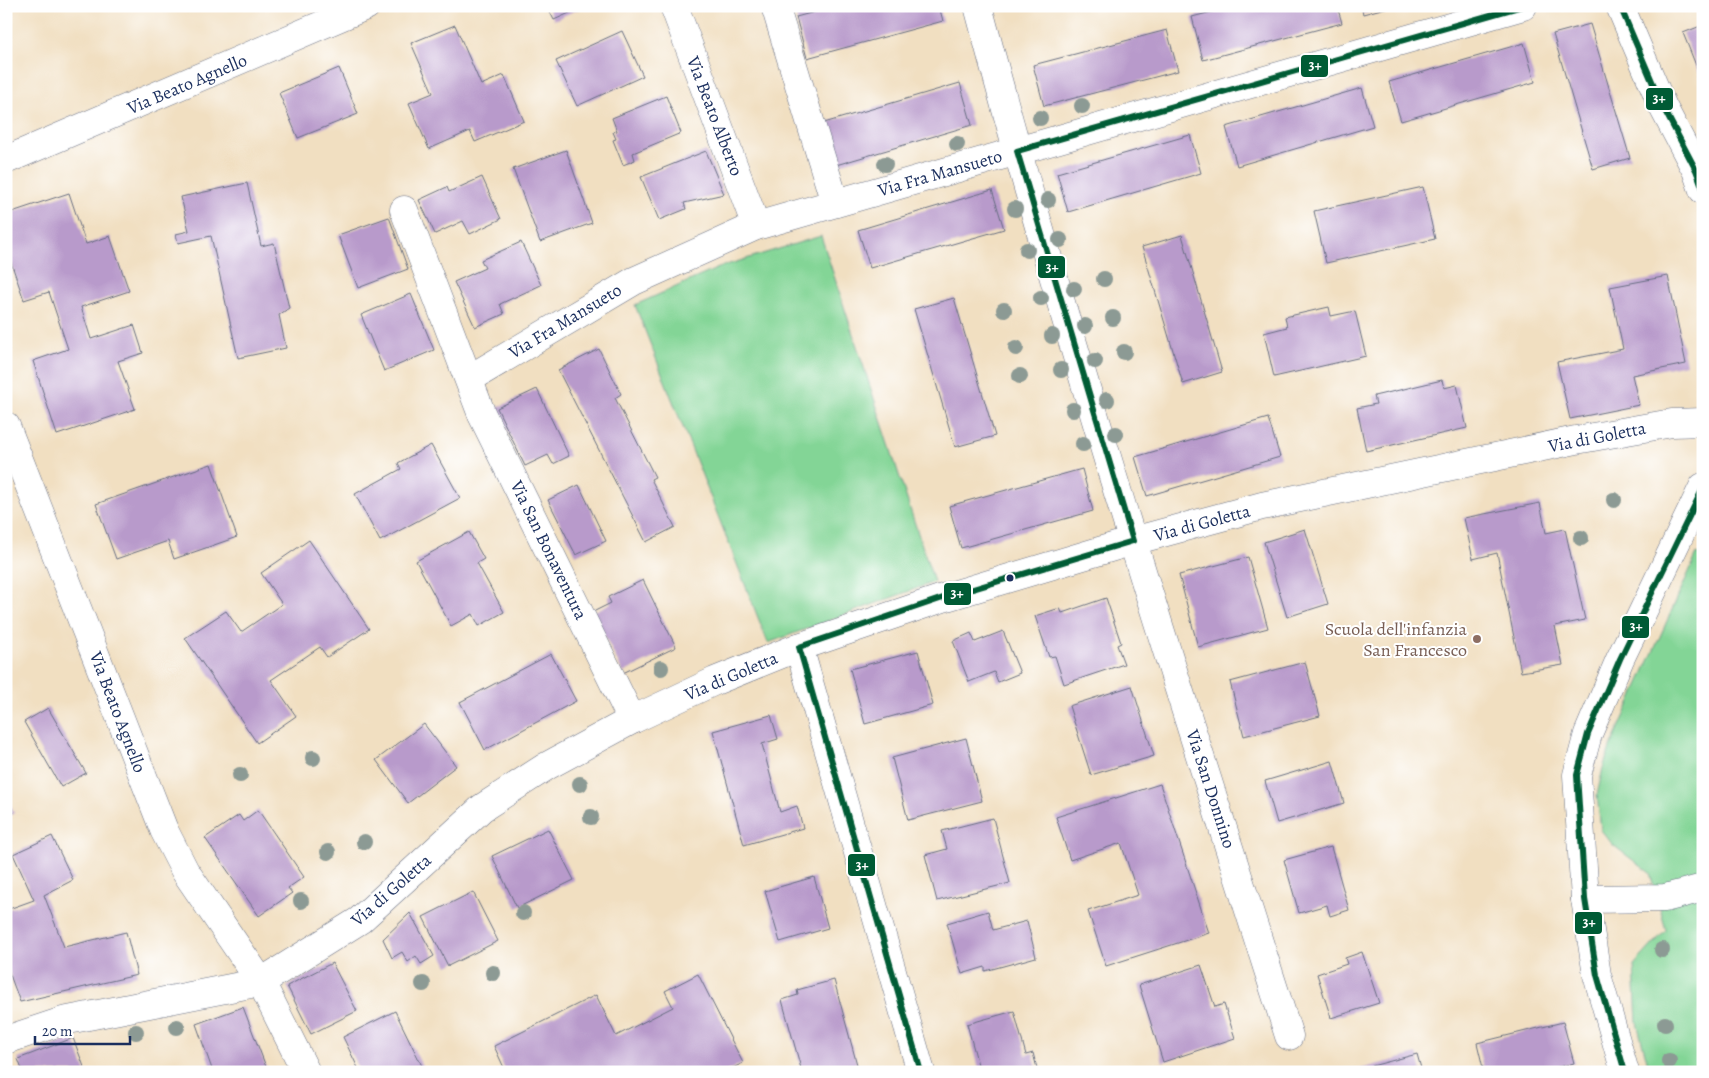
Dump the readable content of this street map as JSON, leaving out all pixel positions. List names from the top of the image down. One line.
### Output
{"streets":{"street":["Via Beato Agnello","Via Beato Alberto","Via Fra Mansueto","Via di Goletta","Via San Bonaventura","Via San Donnino"]},"crossings":[["Via Beato Agnello","Via di Goletta"],["Via Beato Alberto","Via Fra Mansueto"],["Via Fra Mansueto","Via San Bonaventura"],["Via Fra Mansueto","Via San Donnino"],["Via di Goletta","Via San Bonaventura"],["Via di Goletta","Via San Donnino"]],"places":["Scuola dell'infanzia San Francesco"],"lines":["transit line 3+"],"scale_bar":"20 m"}
